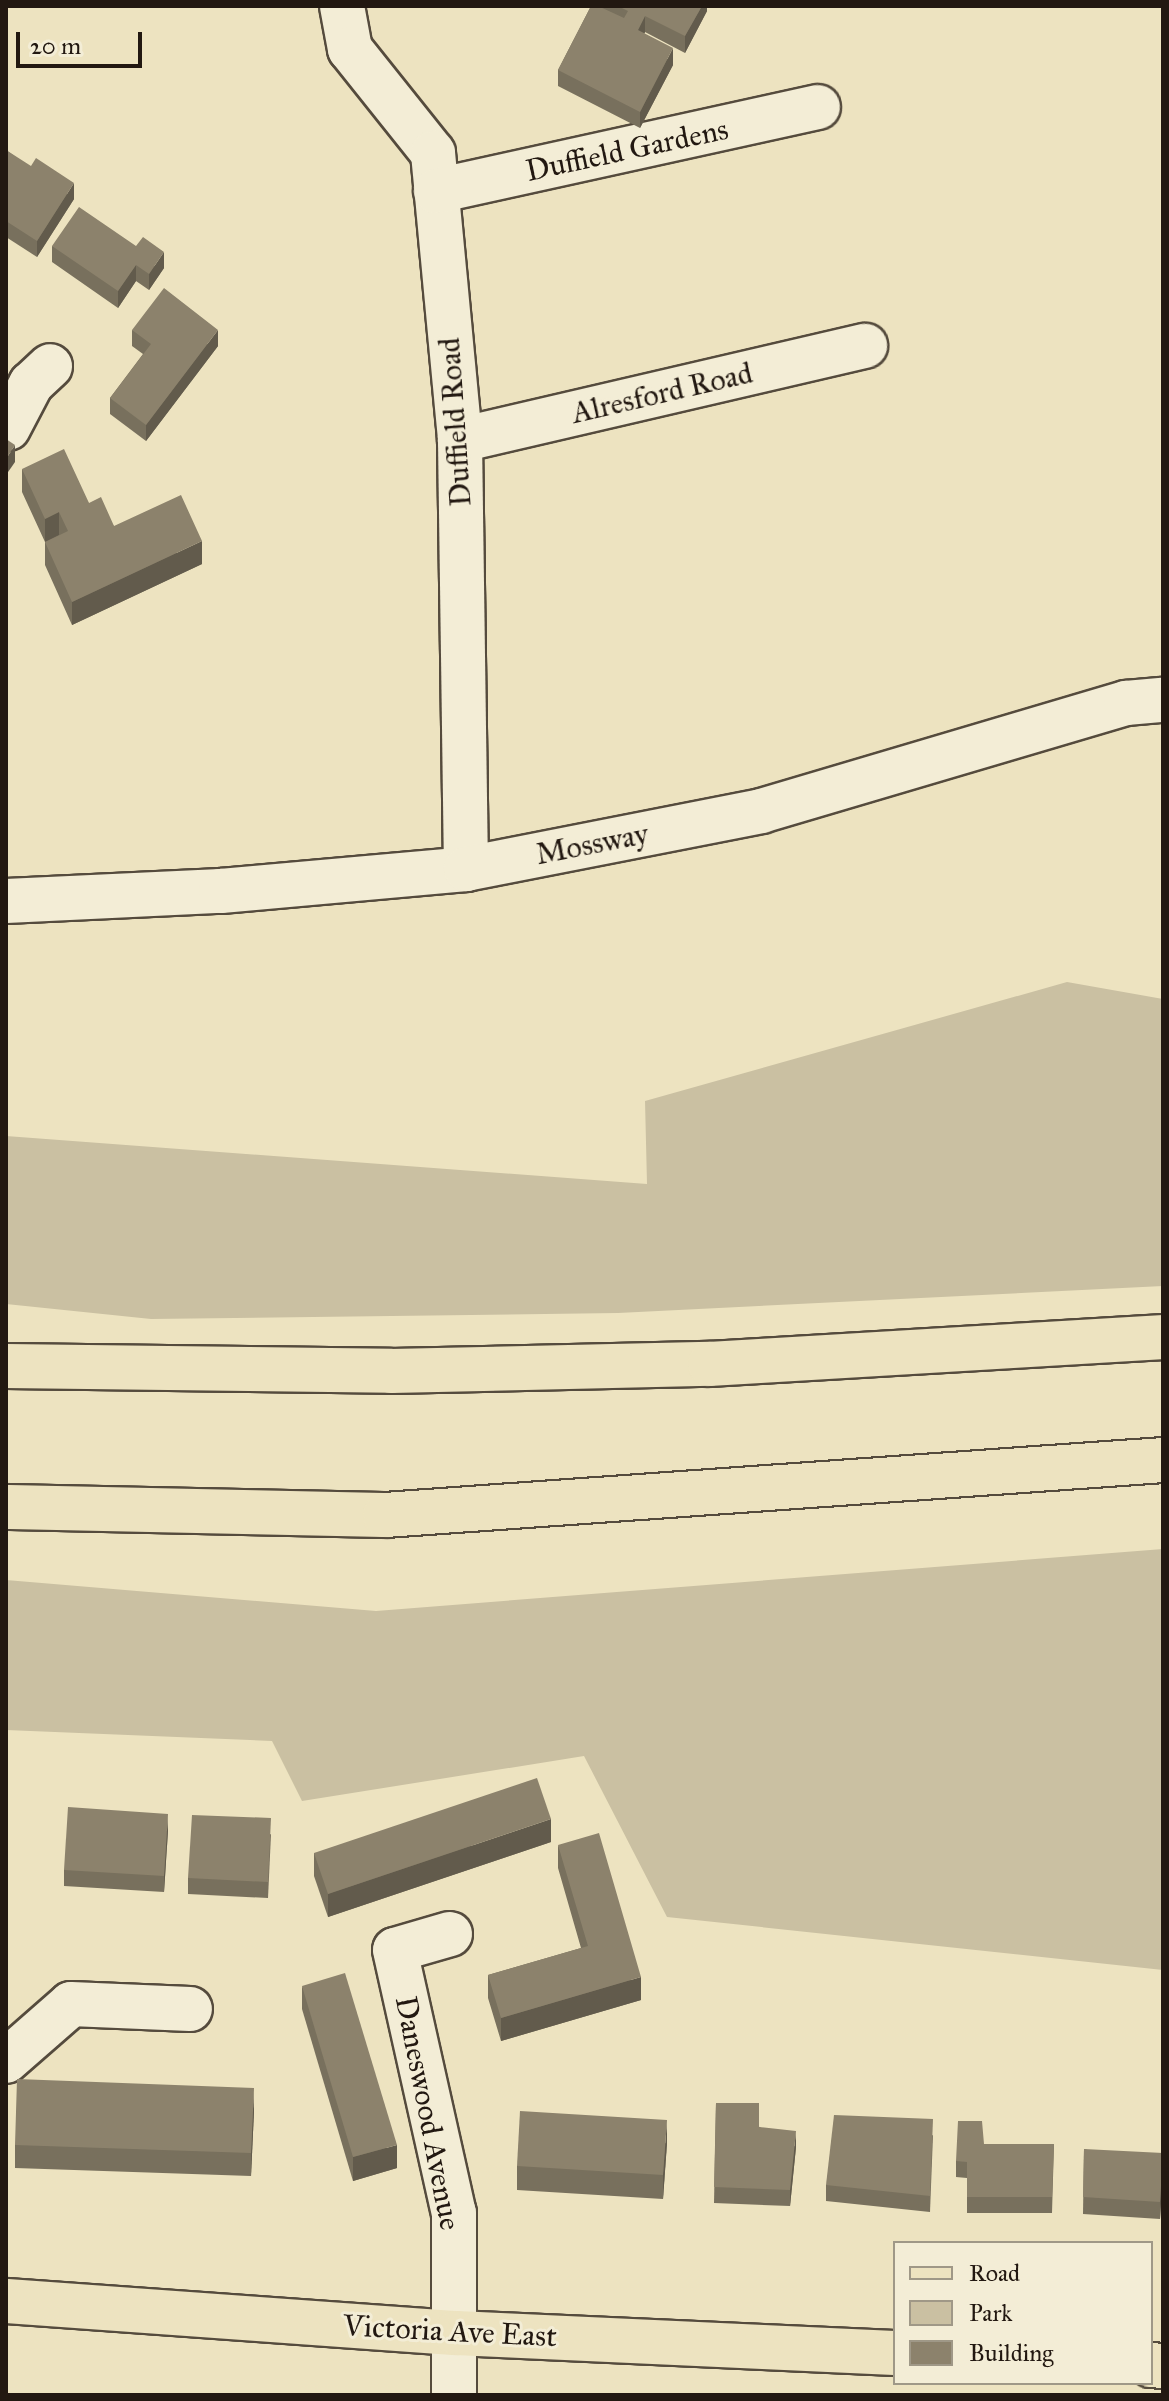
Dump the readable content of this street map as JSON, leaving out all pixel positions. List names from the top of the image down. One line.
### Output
{"streets":{"main road":["Victoria Ave East"],"street":["Duffield Gardens","Alresford Road","Duffield Road","Mossway","Daneswood Avenue"]},"crossings":[["Duffield Gardens","Duffield Road"],["Alresford Road","Duffield Road"],["Duffield Road","Mossway"],["Daneswood Avenue","Victoria Ave East"]],"legend":["Road","Park","Building"],"scale_bar":"20 m"}
